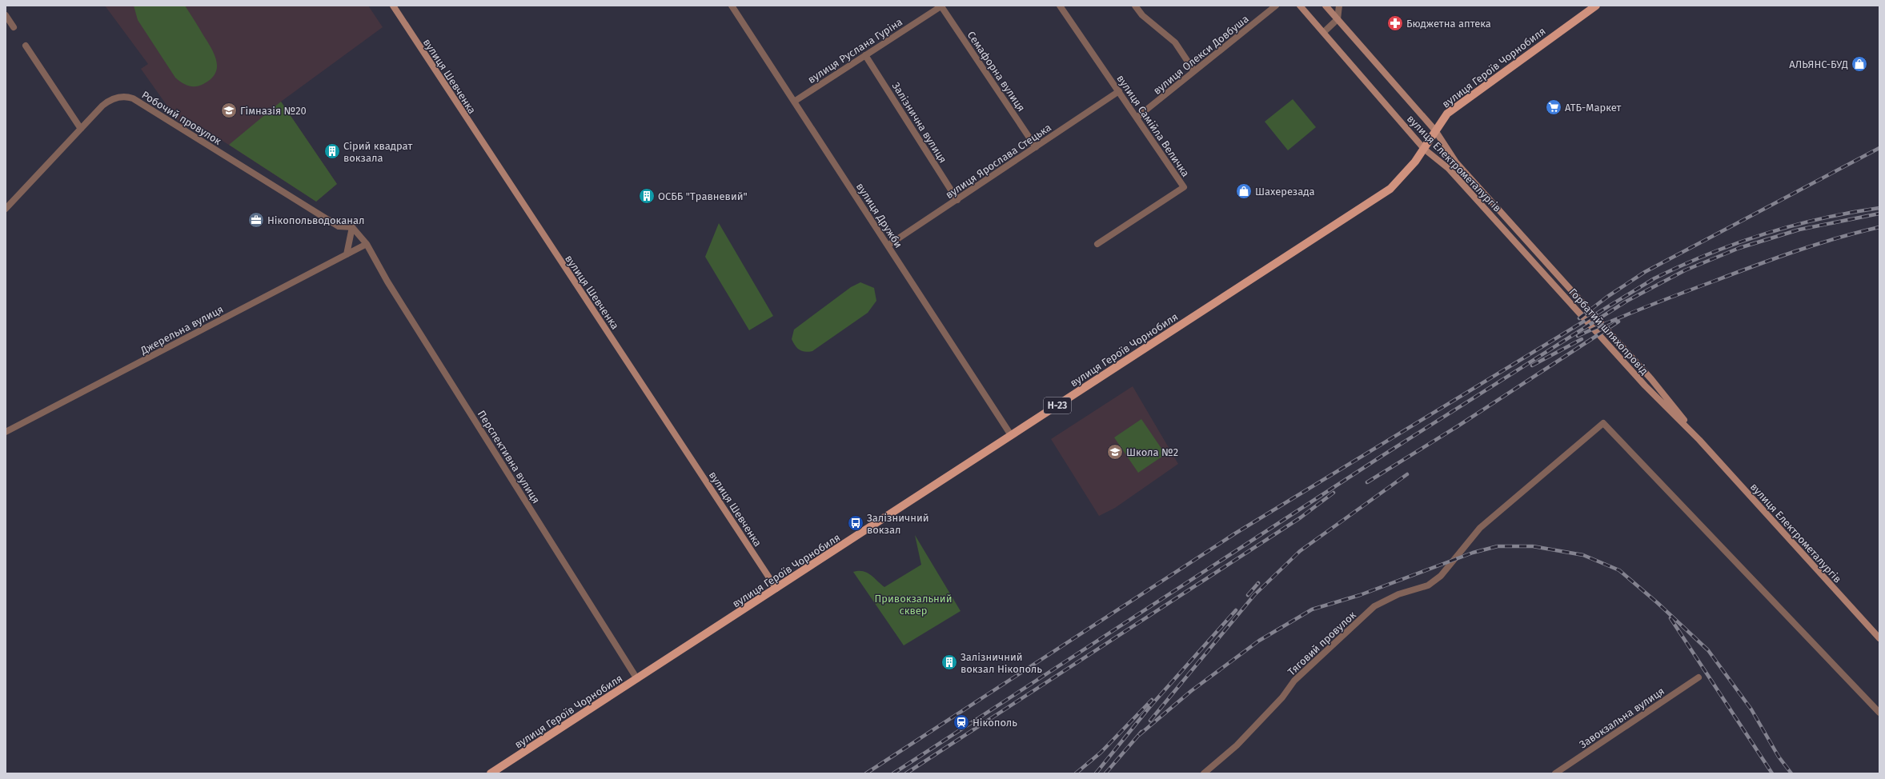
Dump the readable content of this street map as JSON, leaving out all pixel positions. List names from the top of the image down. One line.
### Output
{"streets":{"main road":["вулиця Героїв Чорнобиля","вулиця Шевченка","вулиця Електрометалургів","Горбатий шляхопровід","Н-23"],"street":["вулиця Руслана Гуріна","вулиця Олекси Довбуша","Семафорна вулиця","Робочий провулок","Залізнична вулиця","вулиця Самійла Величка","вулиця Ярослава Стецька","вулиця Дружби","Джерельна вулиця","Перспективна вулиця","Тяговий провулок","Завокзальна вулиця"]},"crossings":[["вулиця Руслана Гуріна","Семафорна вулиця"],["вулиця Руслана Гуріна","Залізнична вулиця"],["вулиця Руслана Гуріна","вулиця Дружби"],["вулиця Олекси Довбуша","вулиця Самійла Величка"],["вулиця Героїв Чорнобиля","вулиця Шевченка"],["вулиця Героїв Чорнобиля","вулиця Електрометалургів"],["вулиця Героїв Чорнобиля","вулиця Дружби"],["вулиця Героїв Чорнобиля","Перспективна вулиця"],["Семафорна вулиця","вулиця Ярослава Стецька"],["Залізнична вулиця","вулиця Ярослава Стецька"],["вулиця Самійла Величка","вулиця Ярослава Стецька"],["вулиця Ярослава Стецька","вулиця Дружби"],["вулиця Електрометалургів","Горбатий шляхопровід"],["Джерельна вулиця","Перспективна вулиця"]],"parks":["Привокзальний сквер"],"places":{"pharmacy":["Бюджетна аптека"],"shop":["АЛЬЯНС-БУД","Шахерезада"],"supermarket":["АТБ-Маркет"],"school or university":["Гімназія №20","Школа №2"],"building":["Сірий квадрат вокзала","ОСББ \"Травневий\"","Залізничний вокзал Нікополь"],"office":["Нікопольводоканал"],"bus stop":["Залізничний вокзал"],"station":["Нікополь"]}}
